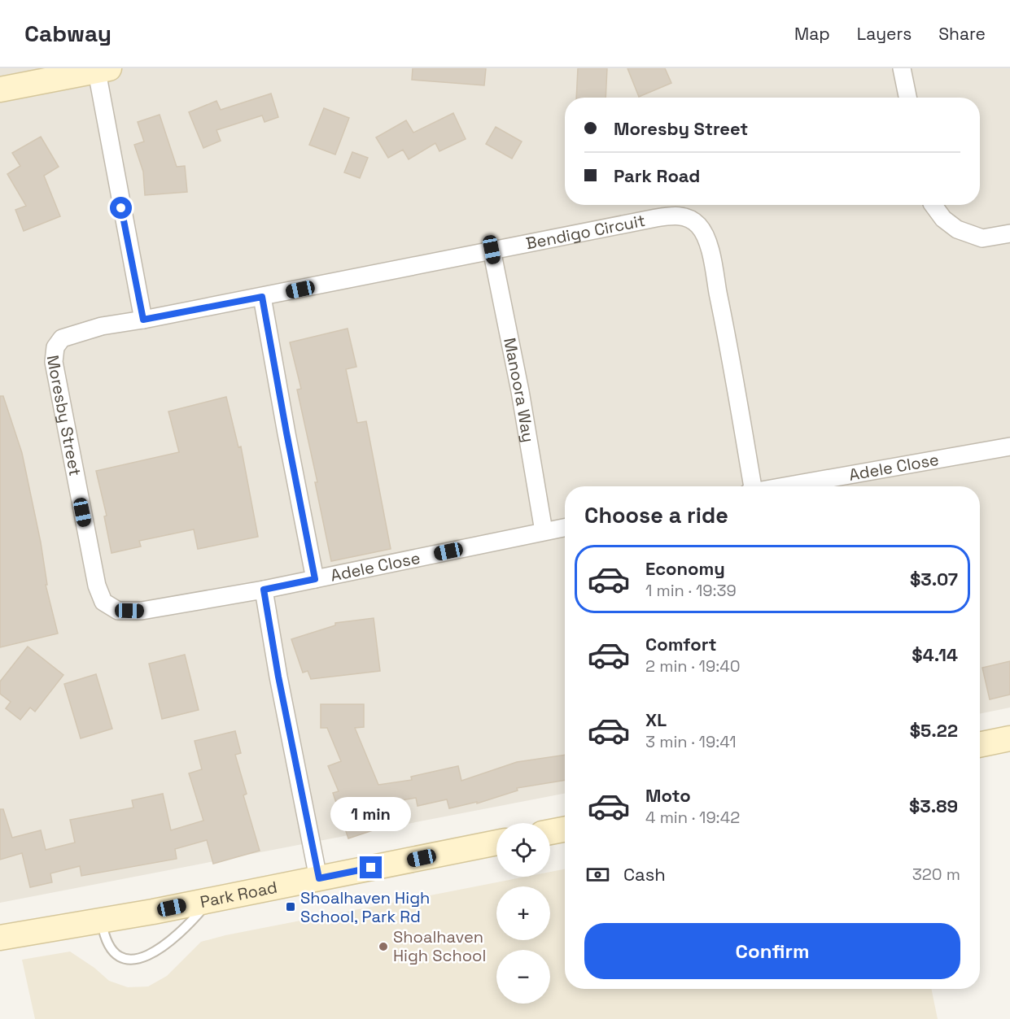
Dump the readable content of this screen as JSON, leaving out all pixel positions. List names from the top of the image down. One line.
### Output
{"streets":{"street":["Bendigo Circuit","Manoora Way","Moresby Street","Adele Close","Park Road"]},"crossings":[["Bendigo Circuit","Manoora Way"],["Bendigo Circuit","Moresby Street"],["Manoora Way","Adele Close"],["Moresby Street","Adele Close"]],"places":{"transit":["Shoalhaven High School, Park Rd"],"other":["Shoalhaven High School"]},"page":{"header":"Cabway","nav":["Map","Layers","Share"],"banner":["Moresby Street","Park Road"],"heading":"Choose a ride","list":[{"name":"Economy","note":"1 min · 19:39","value":"$3.07"},{"name":"Comfort","note":"2 min · 19:40","value":"$4.14"},{"name":"XL","note":"3 min · 19:41","value":"$5.22"},{"name":"Moto","note":"4 min · 19:42","value":"$3.89"}],"bubble":"1 min","map_buttons":["+","−"],"pay":["Cash","320 m"],"buttons":"Confirm"}}
